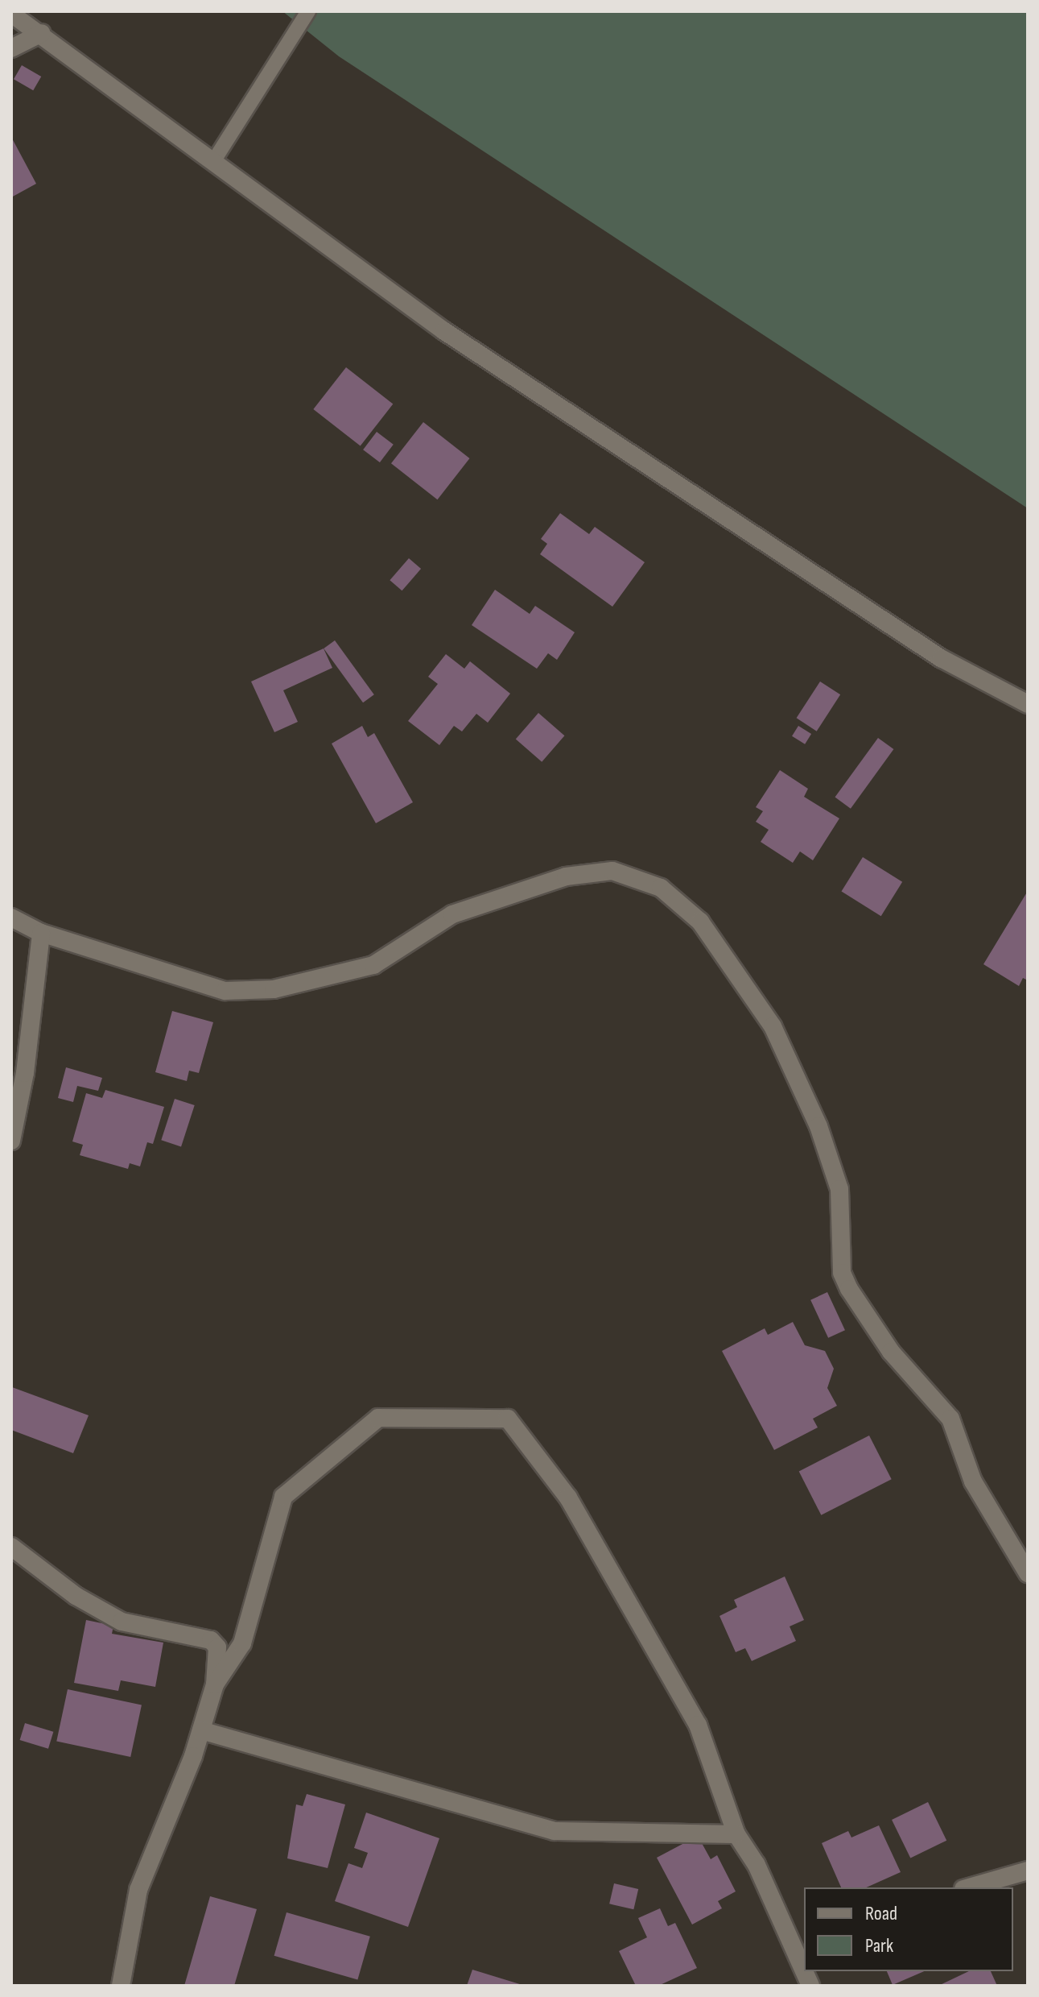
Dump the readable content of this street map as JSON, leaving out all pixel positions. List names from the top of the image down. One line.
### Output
{"legend":["Road","Park"]}
